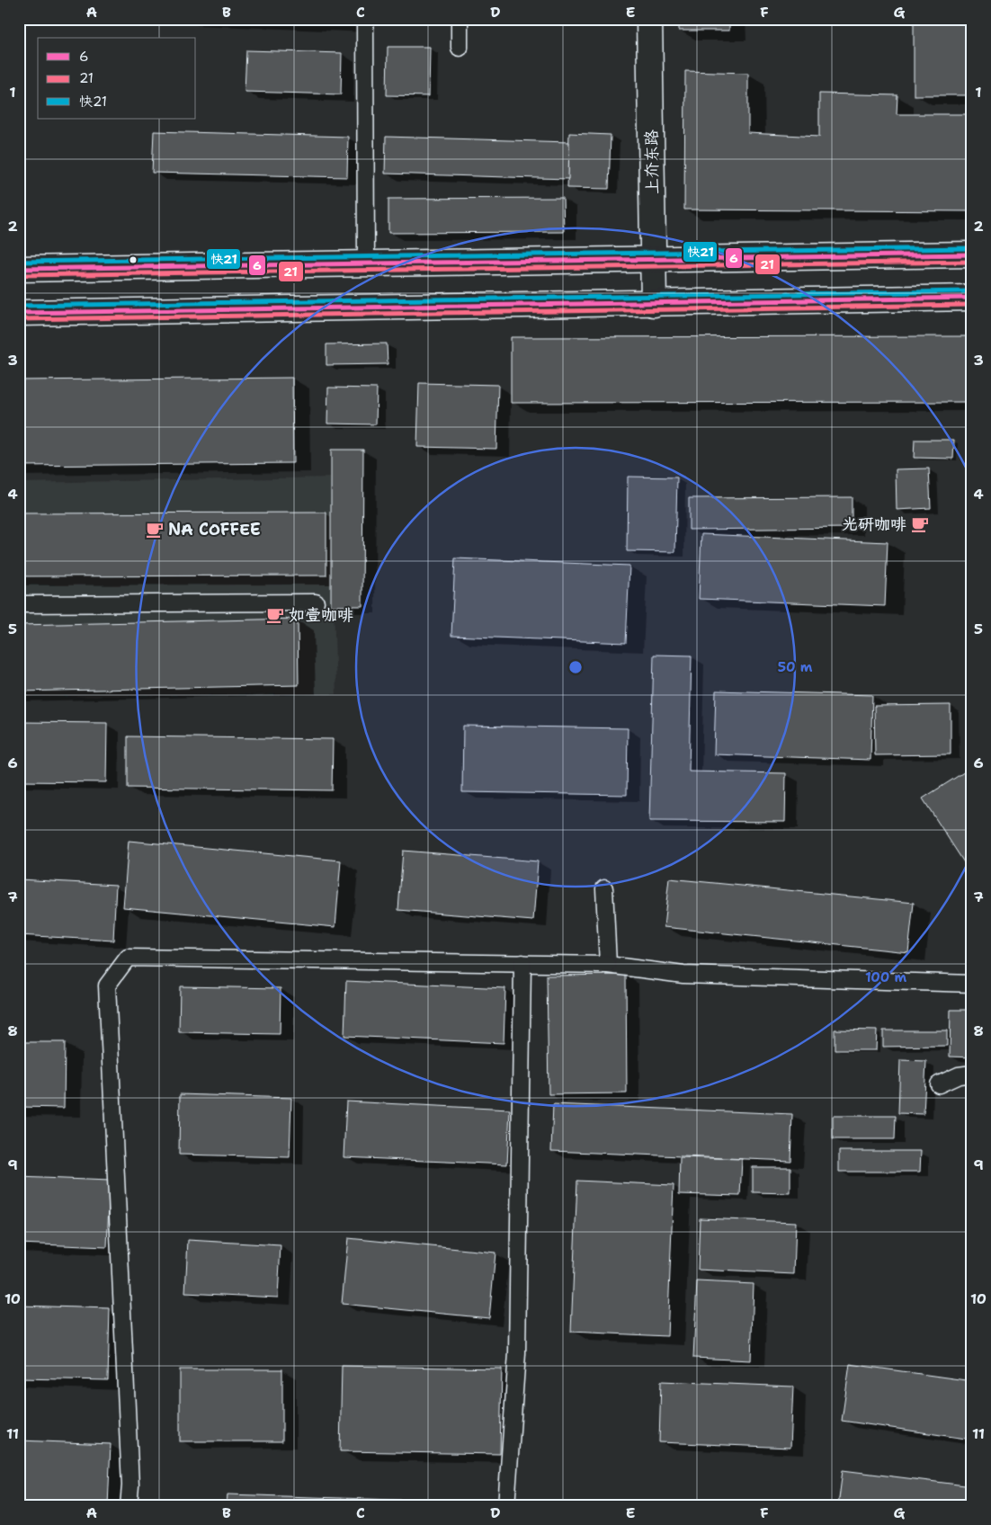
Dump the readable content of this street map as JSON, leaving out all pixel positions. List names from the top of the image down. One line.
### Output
{"streets":{"main road":["上夼东路"]},"places":{"cafe":["光研咖啡","NA COFFEE","如壹咖啡"]},"lines":["transit line 快21","transit line 6","transit line 21"],"legend":["6","21","快21"],"grid":{"columns":["A","B","C","D","E","F","G"],"rows":["1","2","3","4","5","6","7","8","9","10","11"]},"rings":["50 m","100 m"]}
